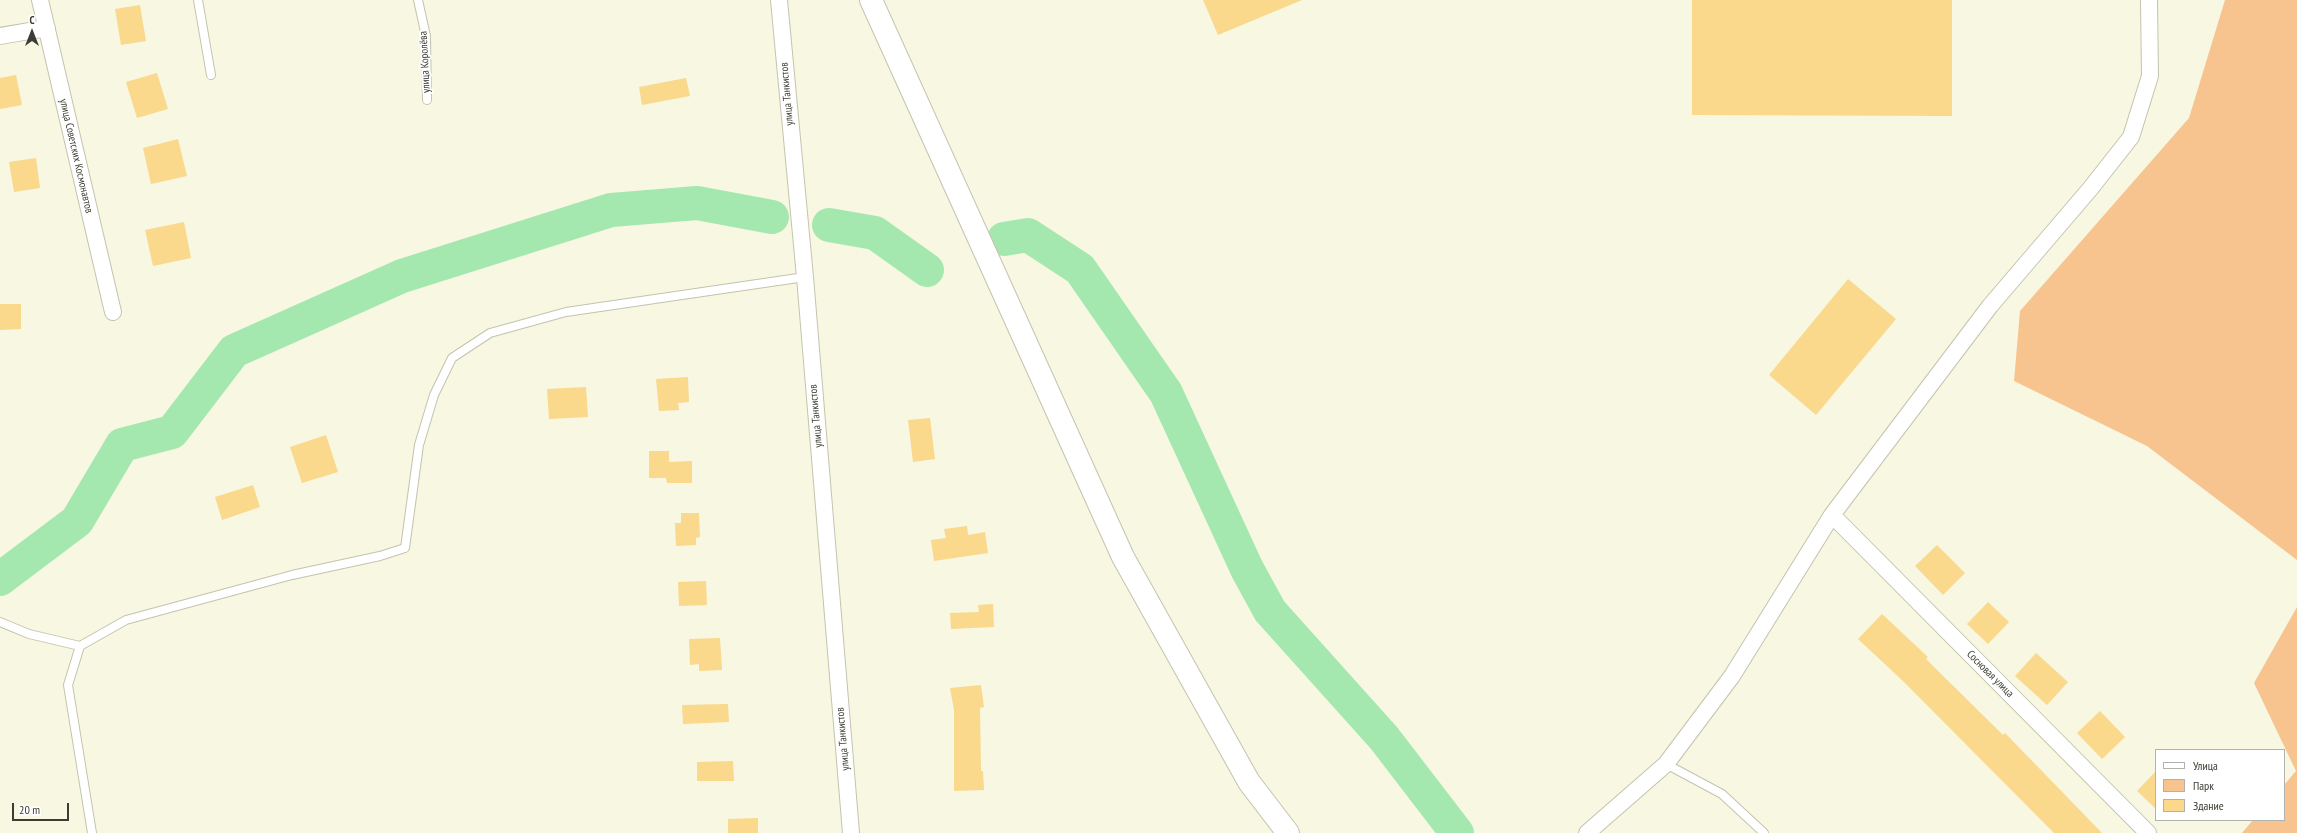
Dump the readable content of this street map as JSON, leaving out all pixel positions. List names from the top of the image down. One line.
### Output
{"streets":{"street":["улица Танкистов","улица Советских Космонавтов","Сосновая улица"],"lane":["улица Королёва"]},"legend":["Улица","Парк","Здание"],"scale_bar":"20 m","north":"top"}
